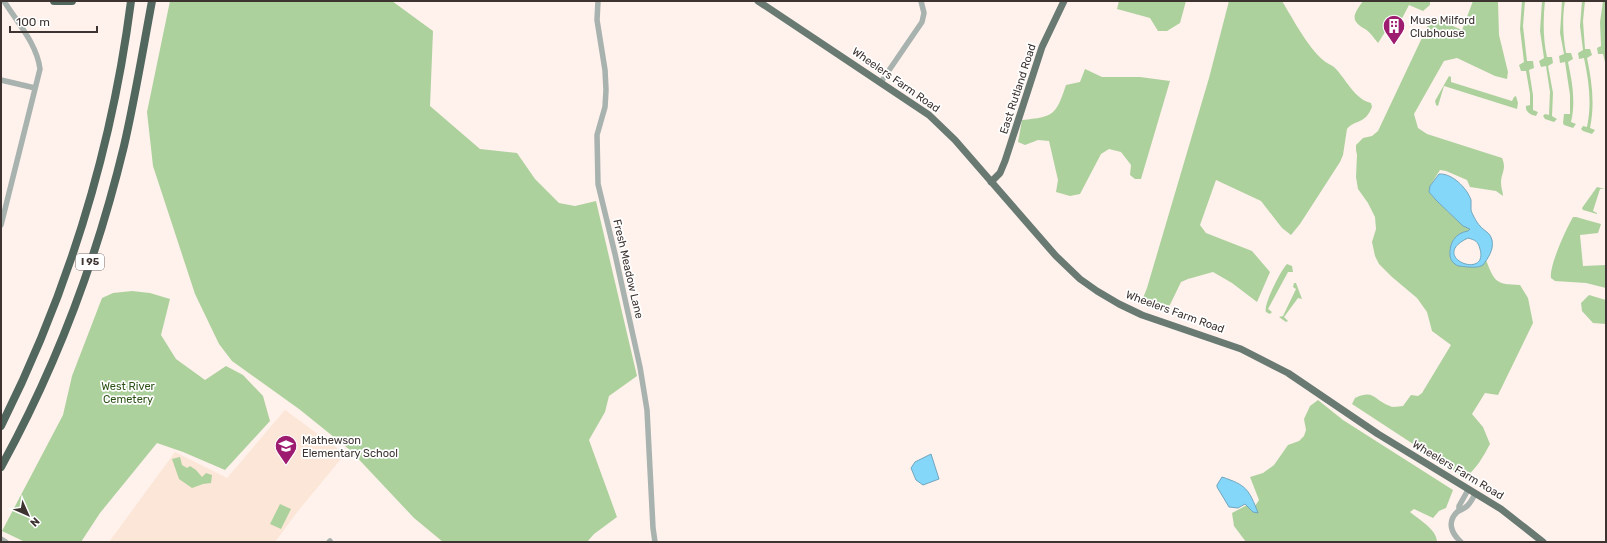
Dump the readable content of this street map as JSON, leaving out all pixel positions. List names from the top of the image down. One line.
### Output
{"streets":{"highway":["I 95"],"main road":["Wheelers Farm Road","East Rutland Road"],"street":["Fresh Meadow Lane"]},"crossings":[["Wheelers Farm Road","East Rutland Road"]],"parks":["West River Cemetery"],"places":{"building":["Muse Milford Clubhouse"],"school or university":["Mathewson Elementary School"]},"scale_bar":"100 m","north":"bottom right"}
